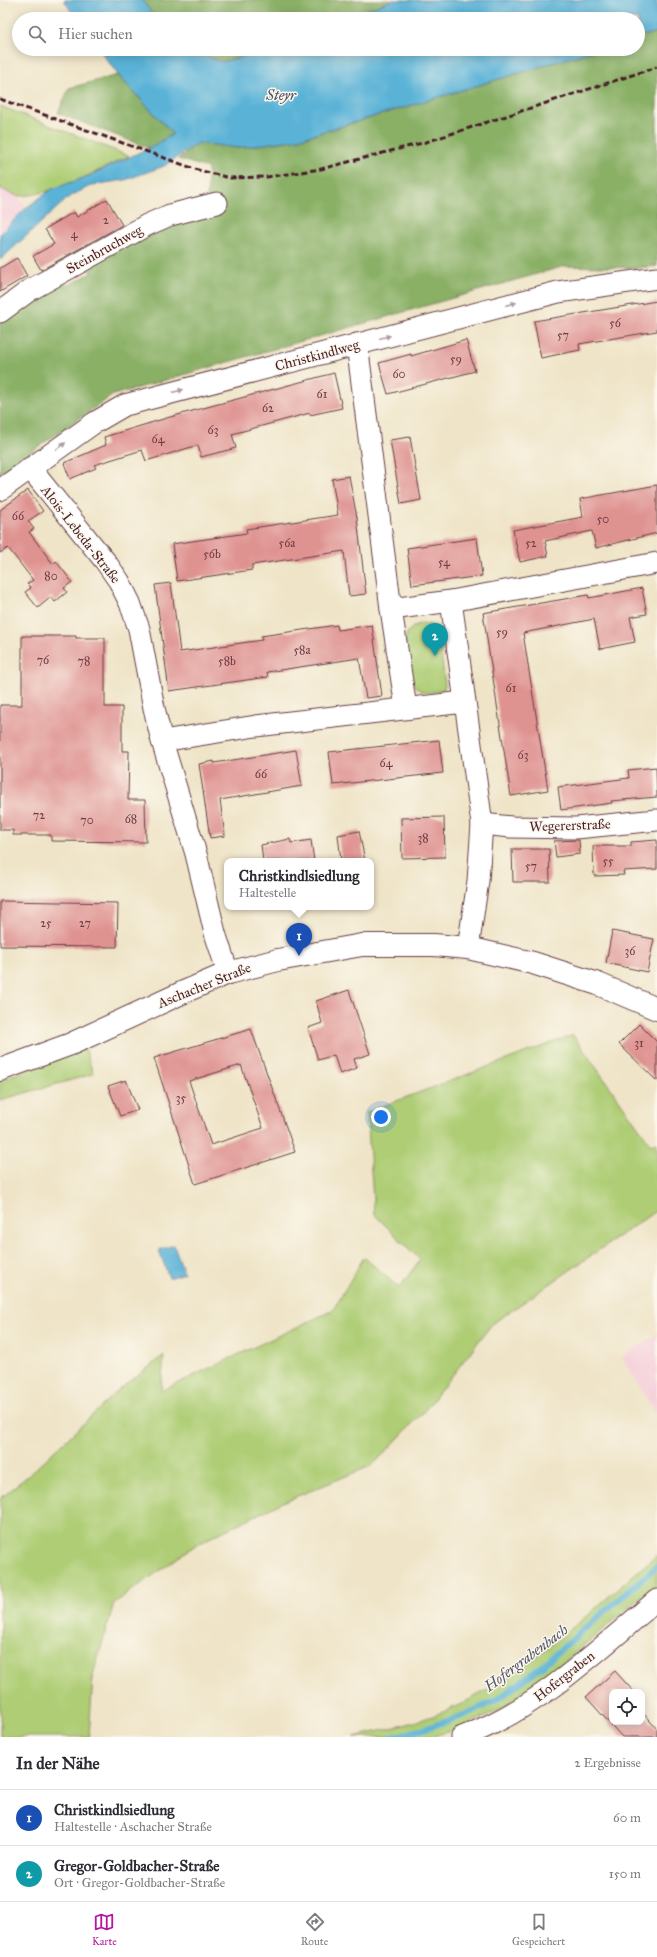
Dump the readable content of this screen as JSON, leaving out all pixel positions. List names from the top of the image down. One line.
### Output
{"streets":{"street":["Steinbruchweg","Christkindlweg","Alois-Lebeda-Straße","Wegererstraße","Aschacher Straße","Hofergraben"]},"crossings":[["Christkindlweg","Alois-Lebeda-Straße"],["Alois-Lebeda-Straße","Aschacher Straße"]],"one_way":["Christkindlweg"],"water":["Steyr","Hofergrabenbach"],"house_numbers":["2","4","56","57","59","60","61","62","63","64","66","50","56a","52","56b","54","80","59","58a","76","78","58b","61","63","64","66","72","68","70","38","55","57","25","27","36","31","35"],"page":{"search":"Hier suchen","pins":["2","1"],"popup":["Christkindlsiedlung","Haltestelle"],"heading":["In der Nähe","2 Ergebnisse"],"list":[{"mark":"1","name":"Christkindlsiedlung","note":"Haltestelle · Aschacher Straße","value":"60 m"},{"mark":"2","name":"Gregor-Goldbacher-Straße","note":"Ort · Gregor-Goldbacher-Straße","value":"150 m"}],"nav":["Karte","Route","Gespeichert"]}}
